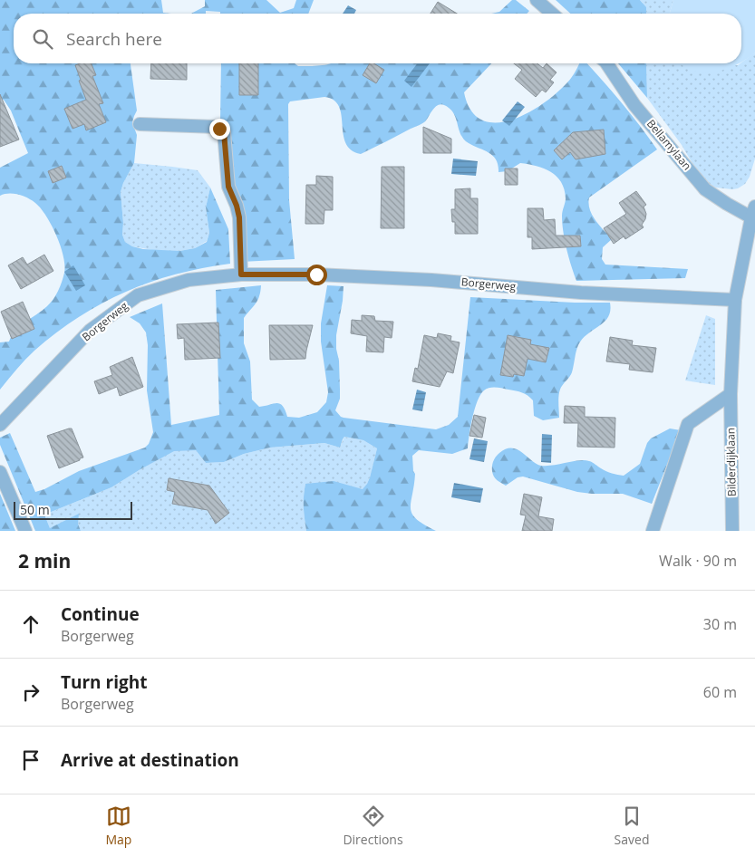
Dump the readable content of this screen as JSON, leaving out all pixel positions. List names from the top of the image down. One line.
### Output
{"streets":{"street":["Bellamylaan","Borgerweg","Bilderdijklaan"]},"crossings":[["Bellamylaan","Bilderdijklaan"],["Borgerweg","Bilderdijklaan"]],"scale_bar":"50 m","page":{"search":"Search here","scale":"50 m","heading":["2 min","Walk · 90 m"],"list":[["Continue","Borgerweg","30 m"],["Turn right","Borgerweg","60 m"],"Arrive at destination"],"nav":["Map","Directions","Saved"]}}
